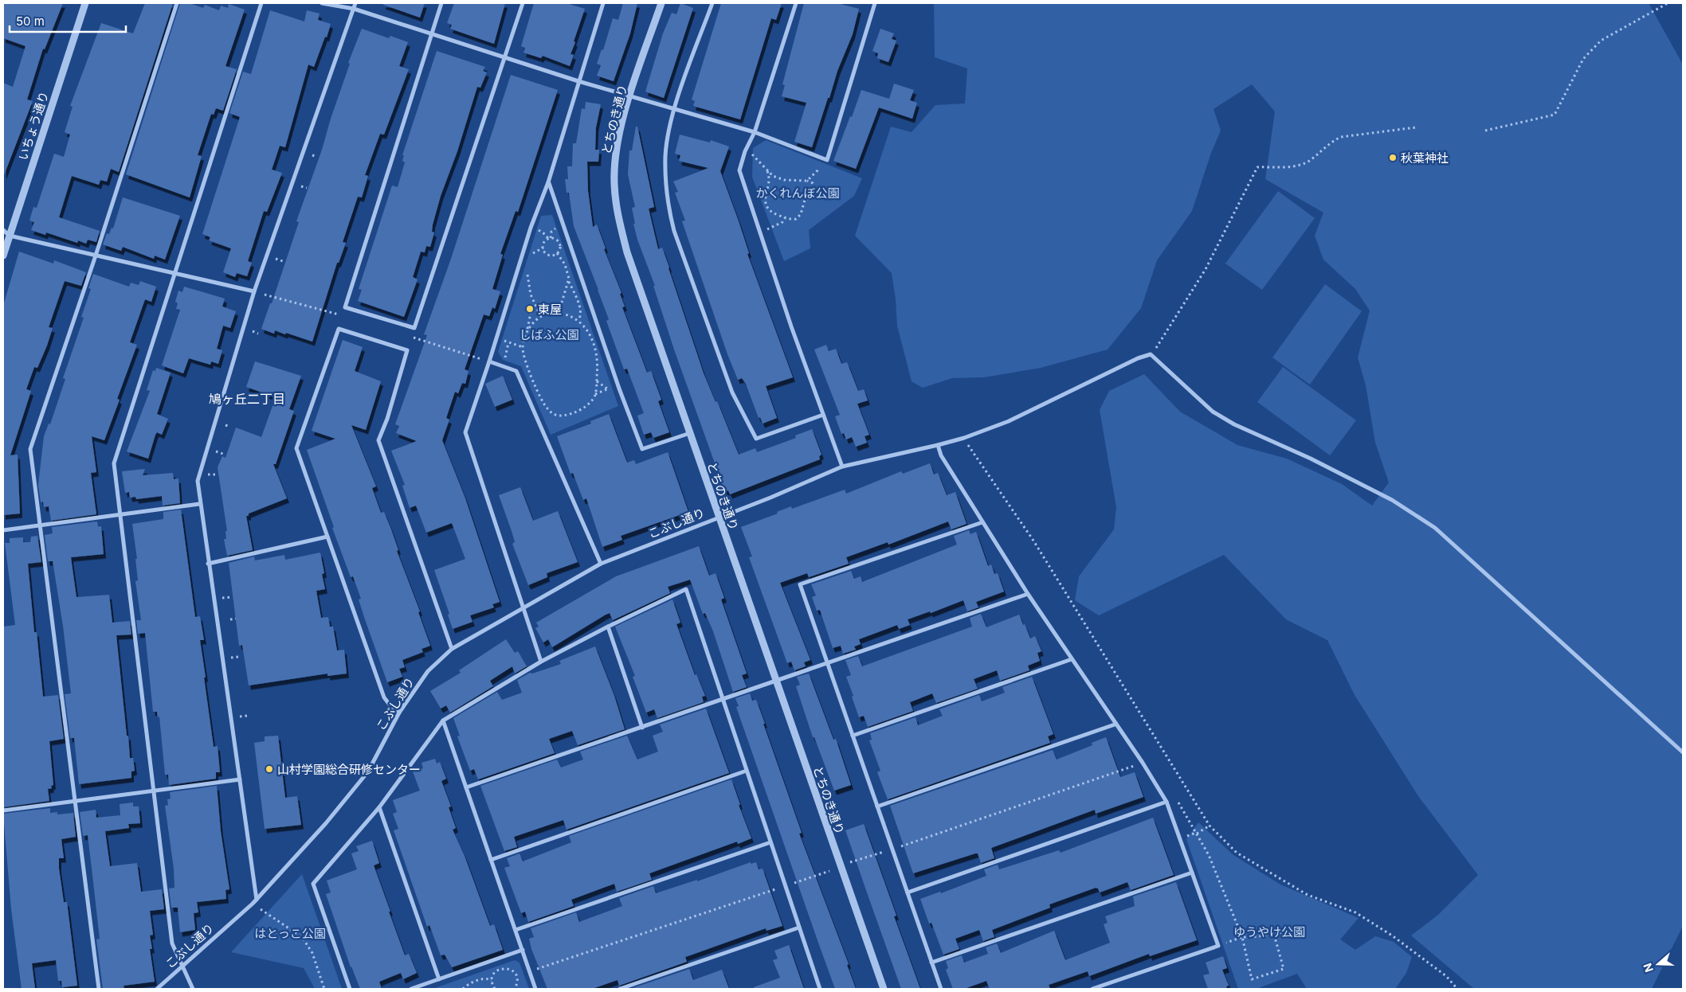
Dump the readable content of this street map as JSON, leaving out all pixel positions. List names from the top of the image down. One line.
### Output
{"streets":{"street":["とちのき通り","いちょう通り","こぶし通り"]},"crossings":[["とちのき通り","こぶし通り"]],"districts":["鳩ヶ丘二丁目"],"parks":["かくれんぼ公園","しばふ公園","ゆうやけ公園","はとっこ公園"],"places":["秋葉神社","東屋","山村学園総合研修センター"],"scale_bar":"50 m","north":"left"}
